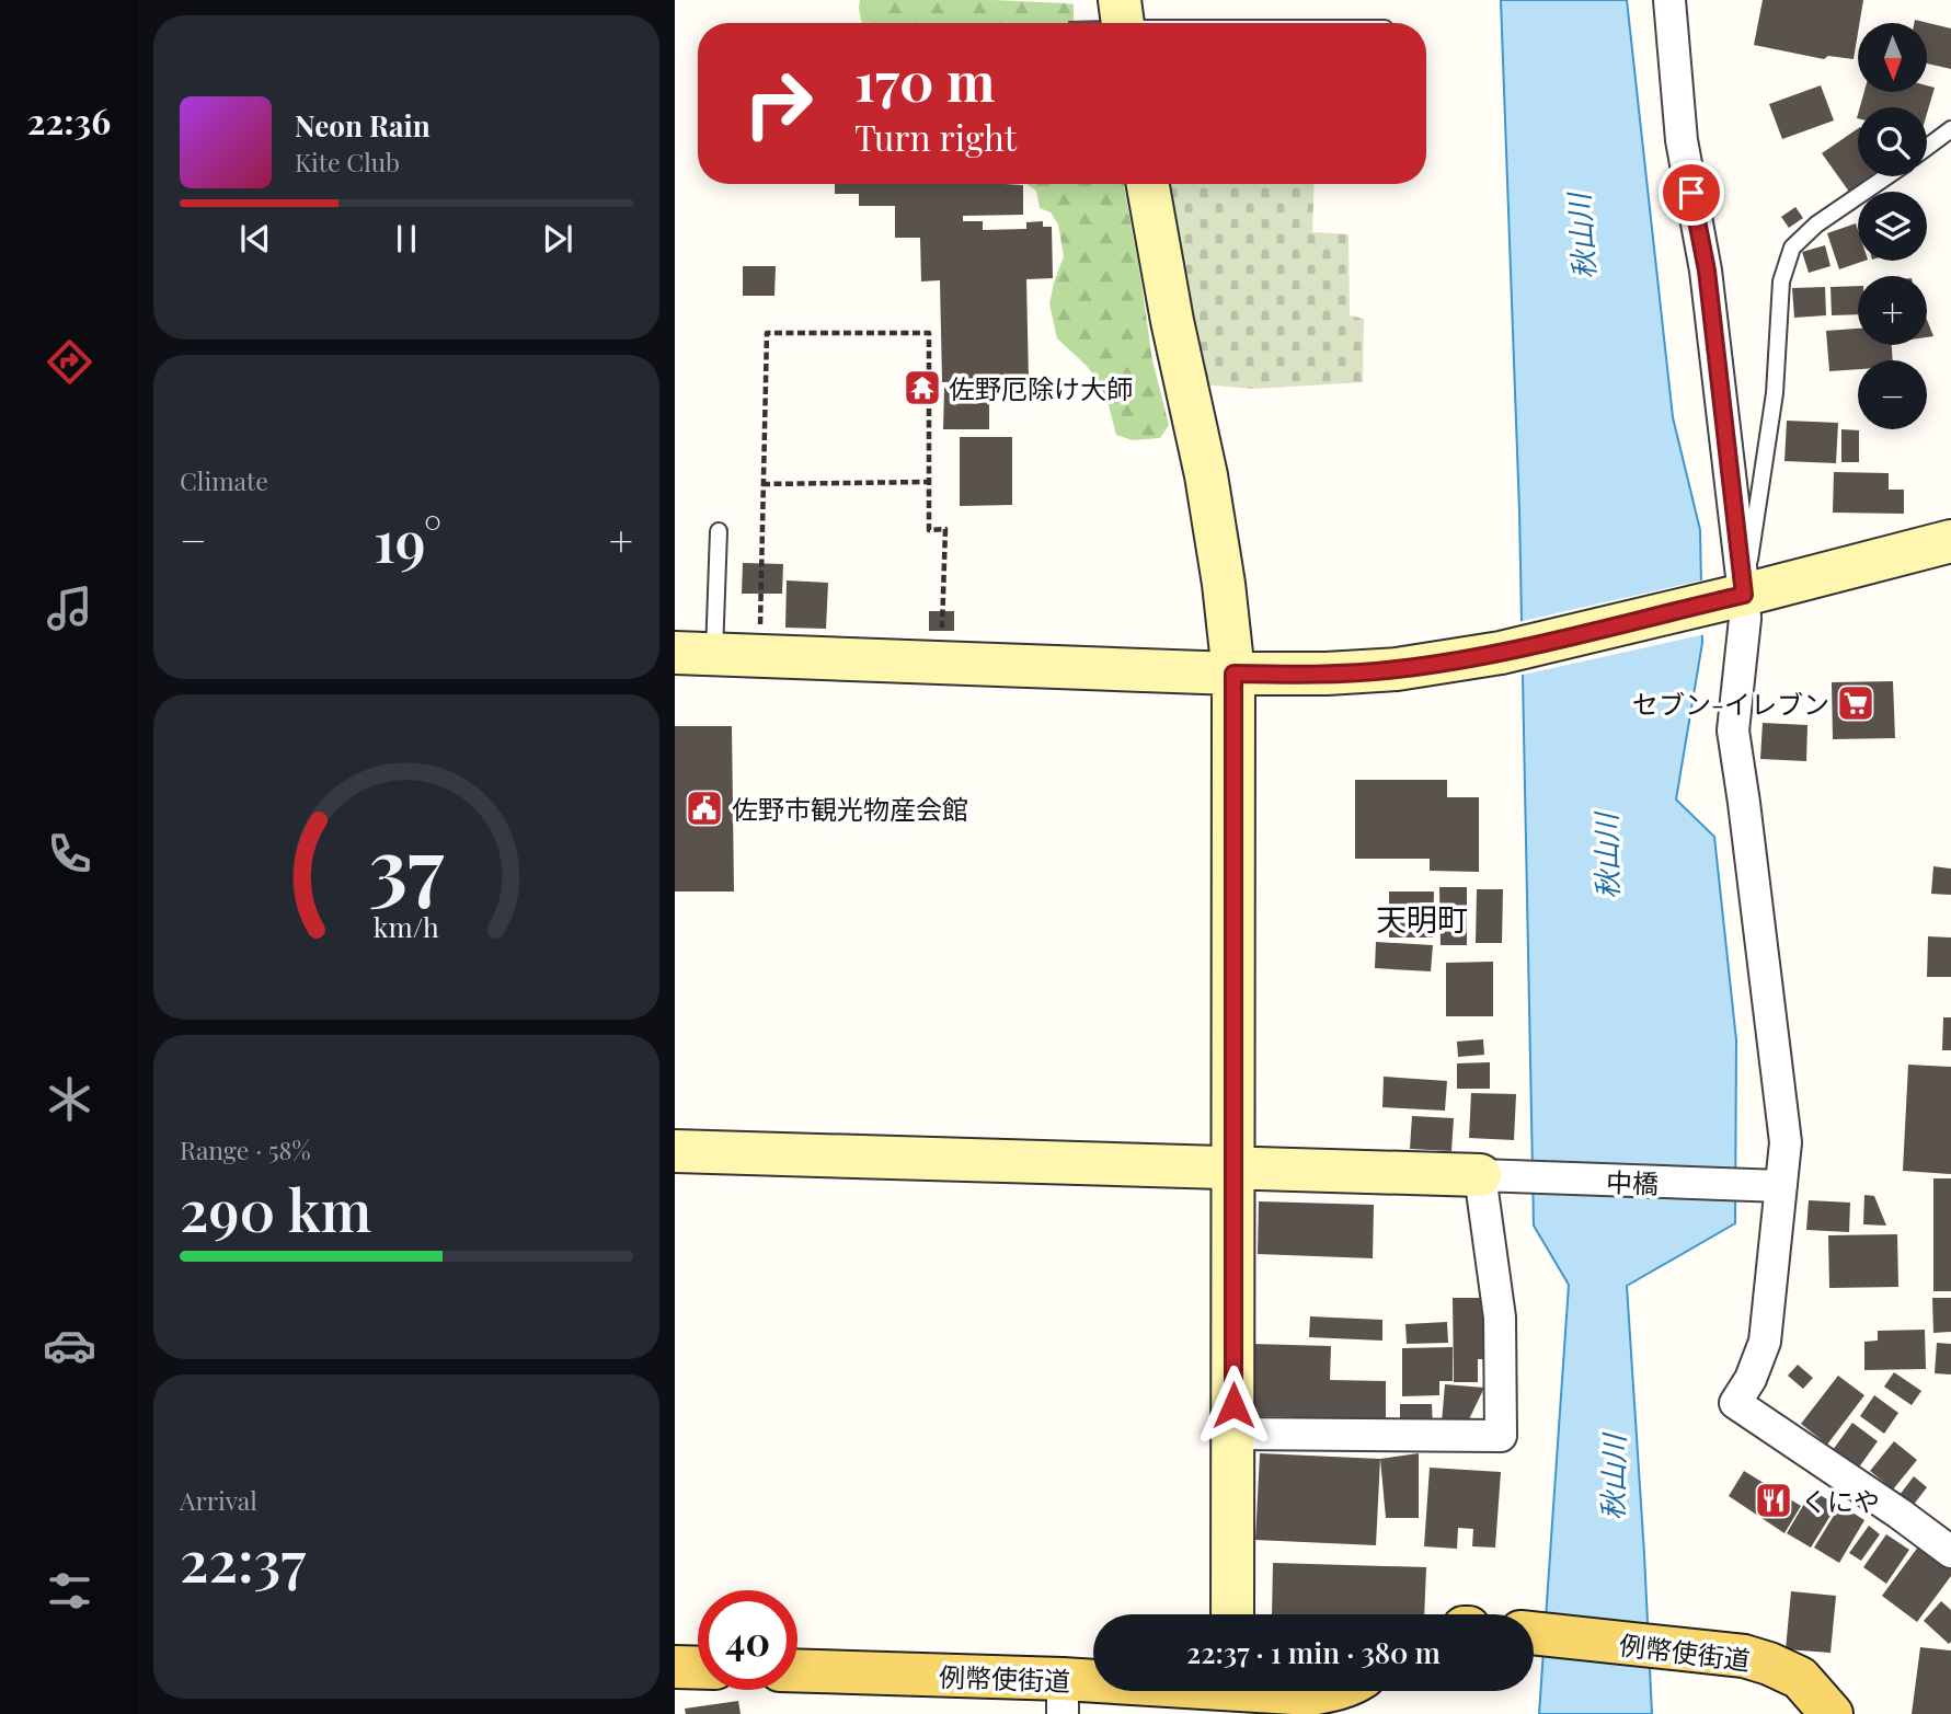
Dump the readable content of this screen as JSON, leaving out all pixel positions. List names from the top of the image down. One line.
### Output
{"streets":{"main road":["例幣使街道"],"street":["中橋"]},"districts":["天明町"],"water":["秋山川"],"places":{"temple":["佐野厄除け大師"],"supermarket":["セブン-イレブン"],"public building":["佐野市観光物産会館"],"restaurant":["くにや"]},"north":"bottom","page":{"tabs":"22:36","map_buttons":["+","−"],"turn":["170 m","Turn right"],"song":["Neon Rain","Kite Club"],"tile":["Climate",["Range · 58%","290 km"],["Arrival","22:37"]],"heat":["−","19°","+"],"limit":"40","trip":"22:37 · 1 min · 380 m","gauge":["37","km/h"]}}
